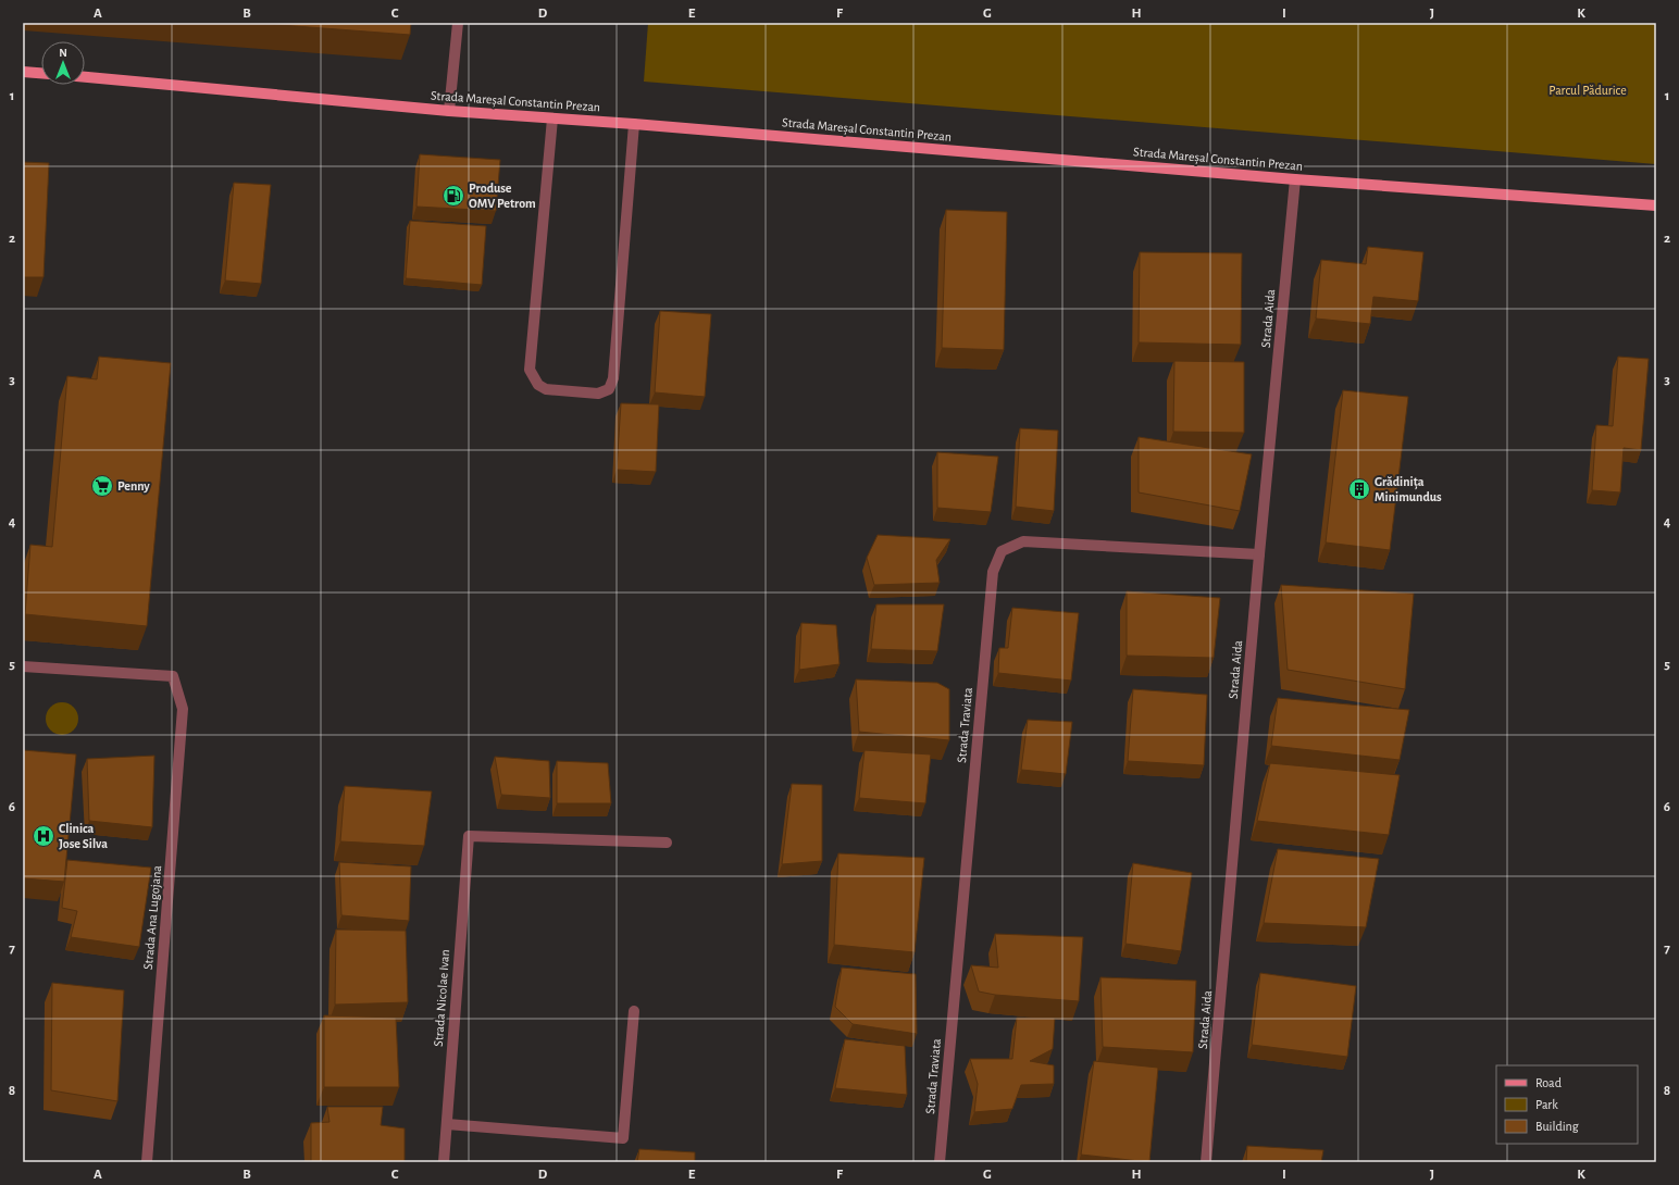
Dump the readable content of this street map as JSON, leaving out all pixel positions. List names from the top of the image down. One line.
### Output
{"streets":{"main road":["Strada Mareșal Constantin Prezan"],"street":["Strada Aida","Strada Traviata","Strada Ana Lugojana","Strada Nicolae Ivan"]},"crossings":[["Strada Mareșal Constantin Prezan","Strada Aida"],["Strada Aida","Strada Traviata"]],"parks":["Parcul Pădurice"],"places":{"fuel station":["Produse OMV Petrom"],"supermarket":["Penny"],"building":["Grădinița Minimundus"],"hospital":["Clinica Jose Silva"]},"legend":["Road","Park","Building"],"north":"top","grid":{"columns":["A","B","C","D","E","F","G","H","I","J","K"],"rows":["1","2","3","4","5","6","7","8"]}}
